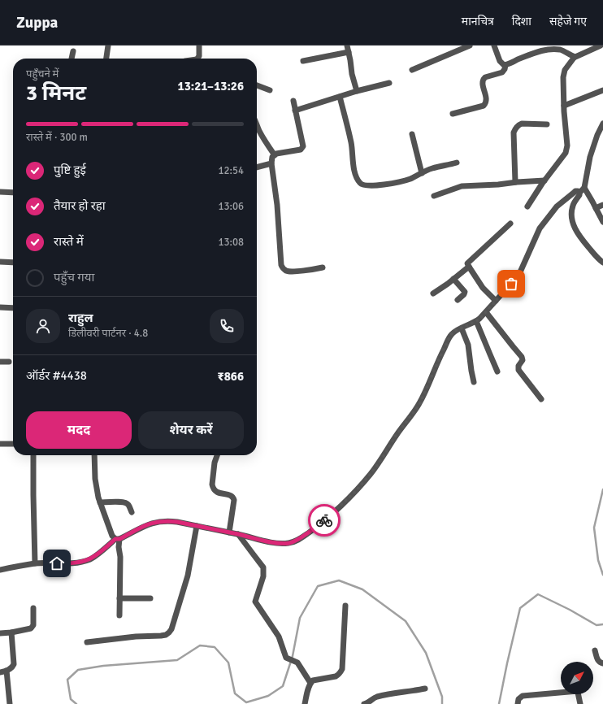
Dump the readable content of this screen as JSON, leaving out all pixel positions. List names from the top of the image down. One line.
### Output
{"north":"top right","page":{"header":"Zuppa","nav":["मानचित्र","दिशा","सहेजे गए"],"heading":["3 मिनट","पहुँचने में","13:21–13:26"],"panel":["राहुल","डिलीवरी पार्टनर · 4.8","ऑर्डर #4438","₹866"],"bar":"रास्ते में · 300 m","list":[["पुष्टि हुई","12:54"],["तैयार हो रहा","13:06"],["रास्ते में","13:08"],"पहुँच गया"],"buttons":["मदद","शेयर करें"]}}
